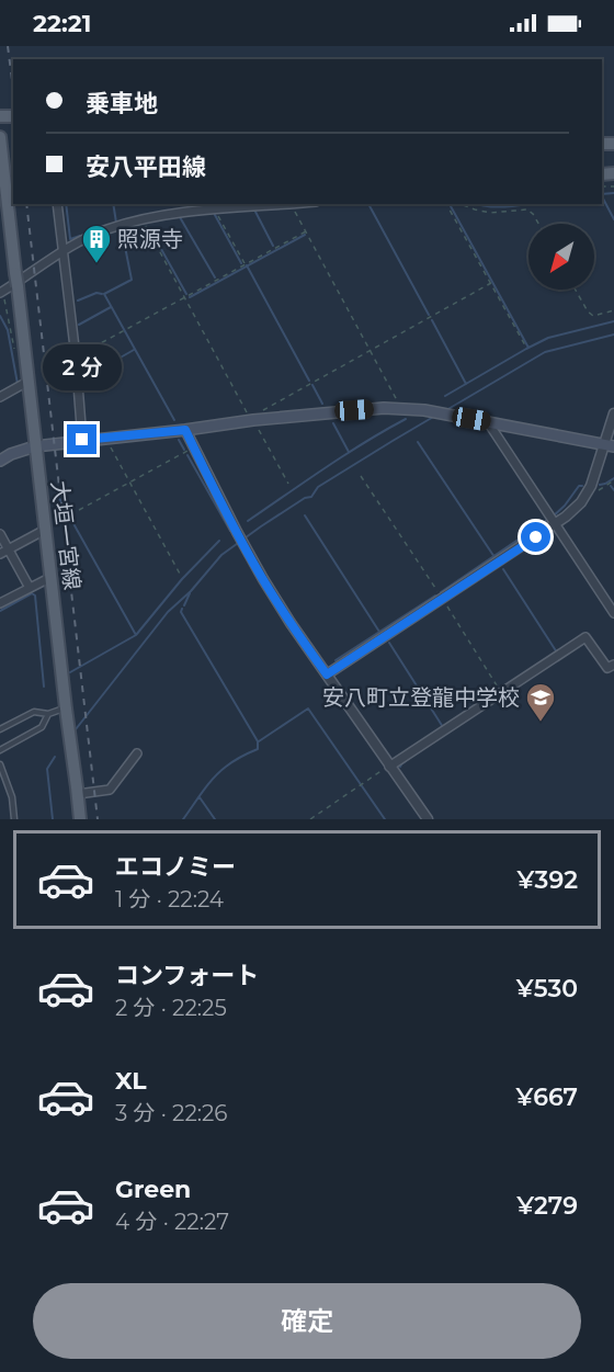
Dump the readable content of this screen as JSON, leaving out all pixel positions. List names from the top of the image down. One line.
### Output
{"streets":{"main road":["大垣一宮線"]},"places":{"building":["照源寺"],"school or university":["安八町立登龍中学校"]},"north":"bottom left","page":{"status":"22:21","banner":["乗車地","安八平田線"],"bubble":"2 分","list":[{"name":"エコノミー","note":"1 分 · 22:24","value":"¥392"},{"name":"コンフォート","note":"2 分 · 22:25","value":"¥530"},{"name":"XL","note":"3 分 · 22:26","value":"¥667"},{"name":"Green","note":"4 分 · 22:27","value":"¥279"}],"buttons":"確定"}}
